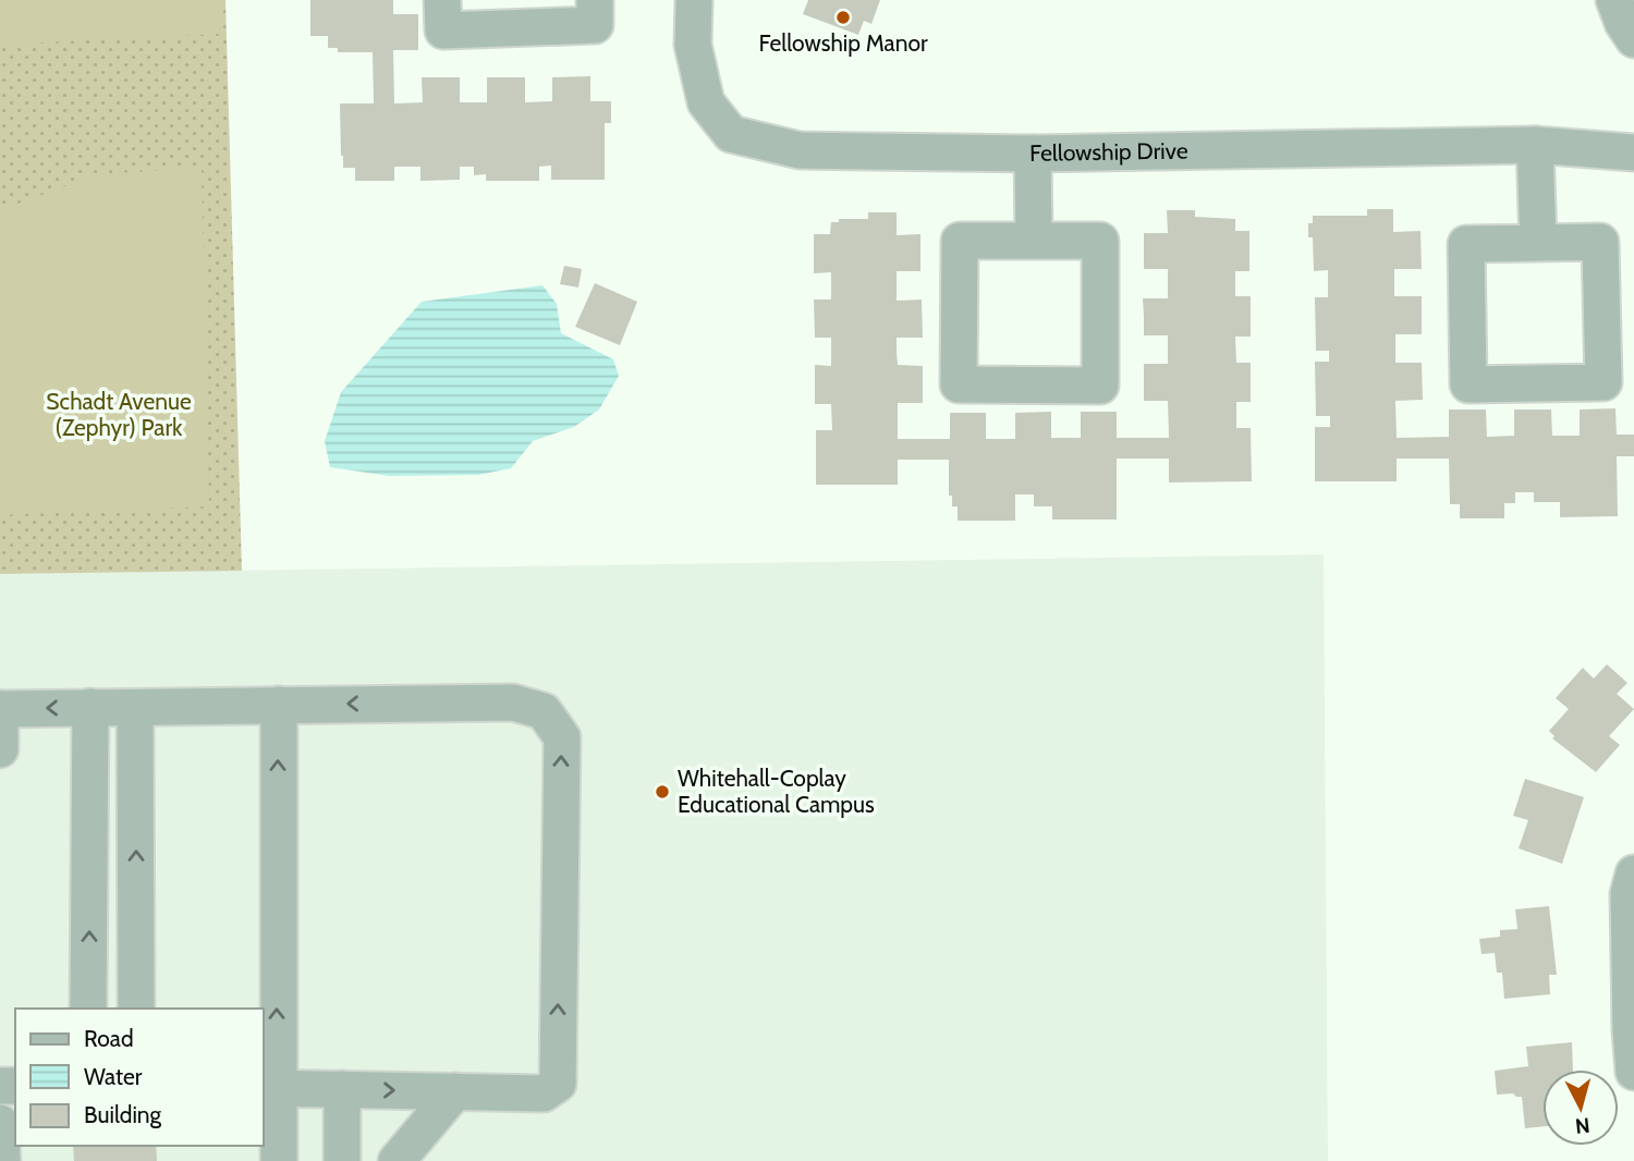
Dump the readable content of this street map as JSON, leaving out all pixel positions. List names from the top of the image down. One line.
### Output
{"streets":{"street":["Fellowship Drive"]},"parks":["Schadt Avenue (Zephyr) Park"],"places":["Fellowship Manor","Whitehall-Coplay Educational Campus"],"legend":["Road","Water","Building"],"north":"bottom"}
